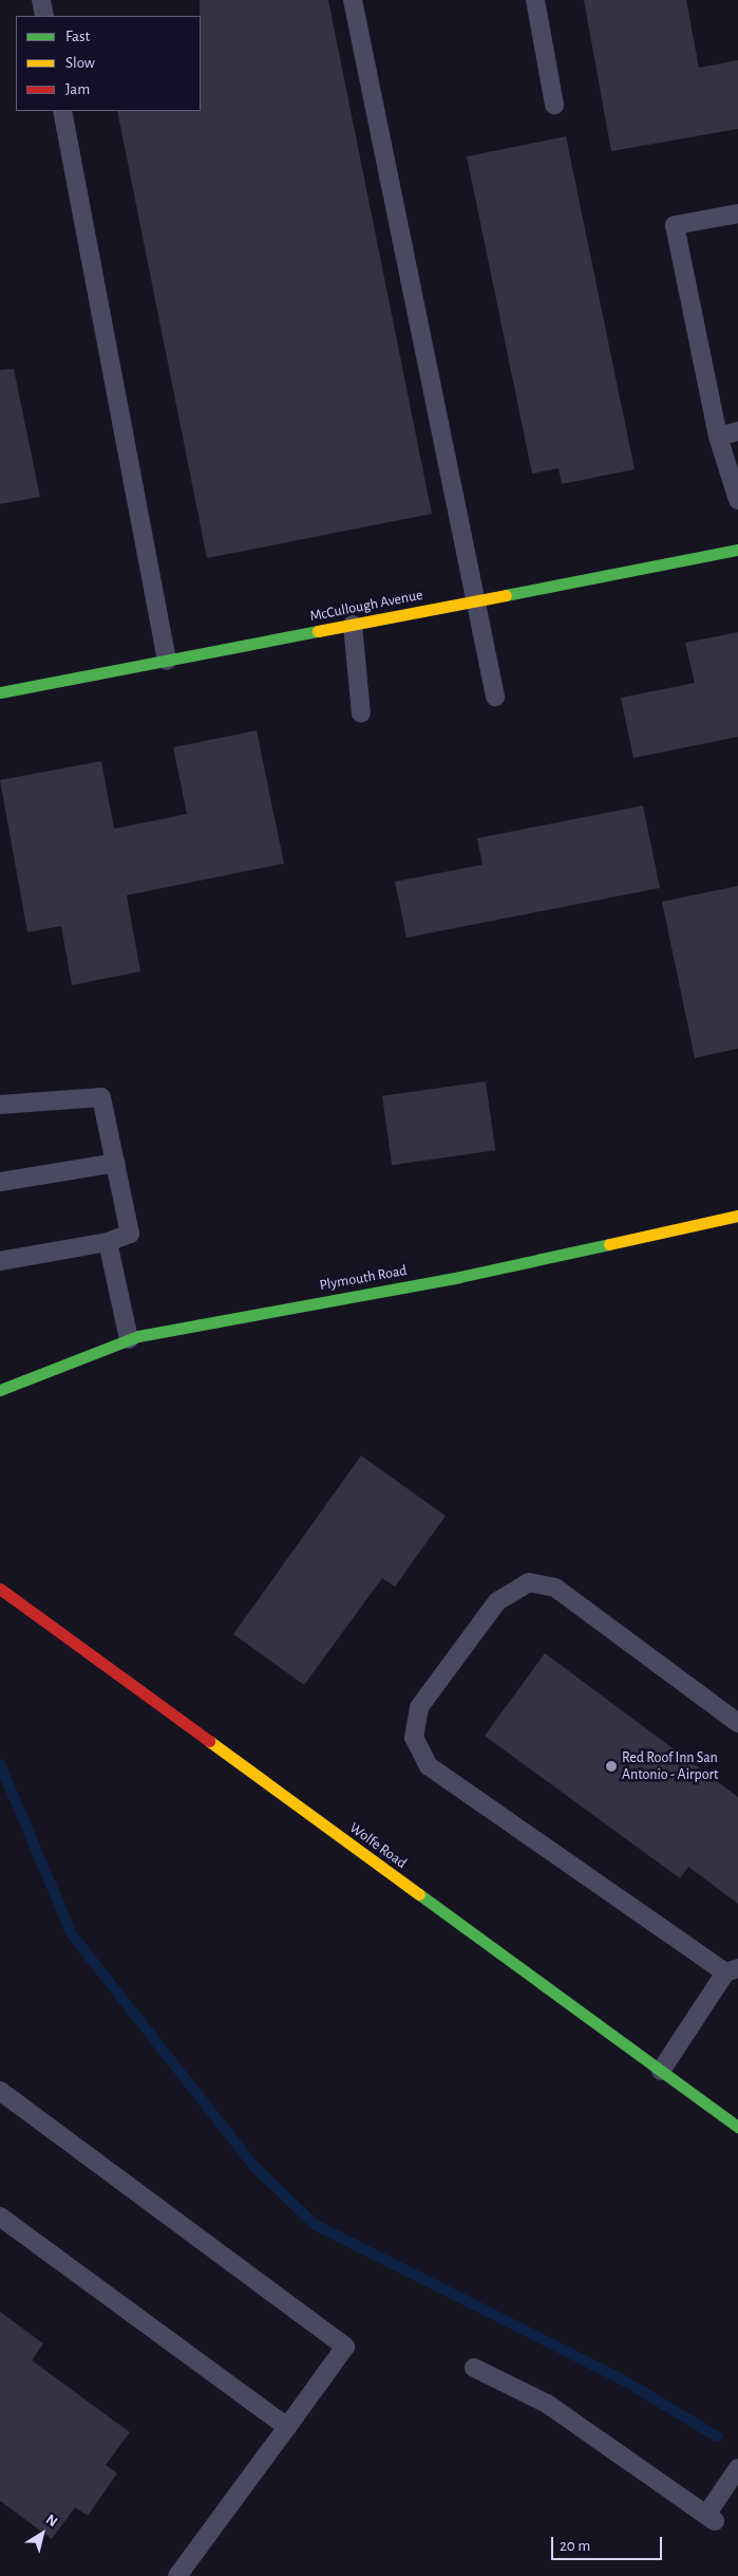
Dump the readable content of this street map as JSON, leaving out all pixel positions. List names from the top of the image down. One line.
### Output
{"streets":{"street":["McCullough Avenue","Plymouth Road","Wolfe Road"]},"places":["Red Roof Inn San Antonio - Airport"],"legend":["Fast","Slow","Jam"],"scale_bar":"20 m","north":"top right"}
